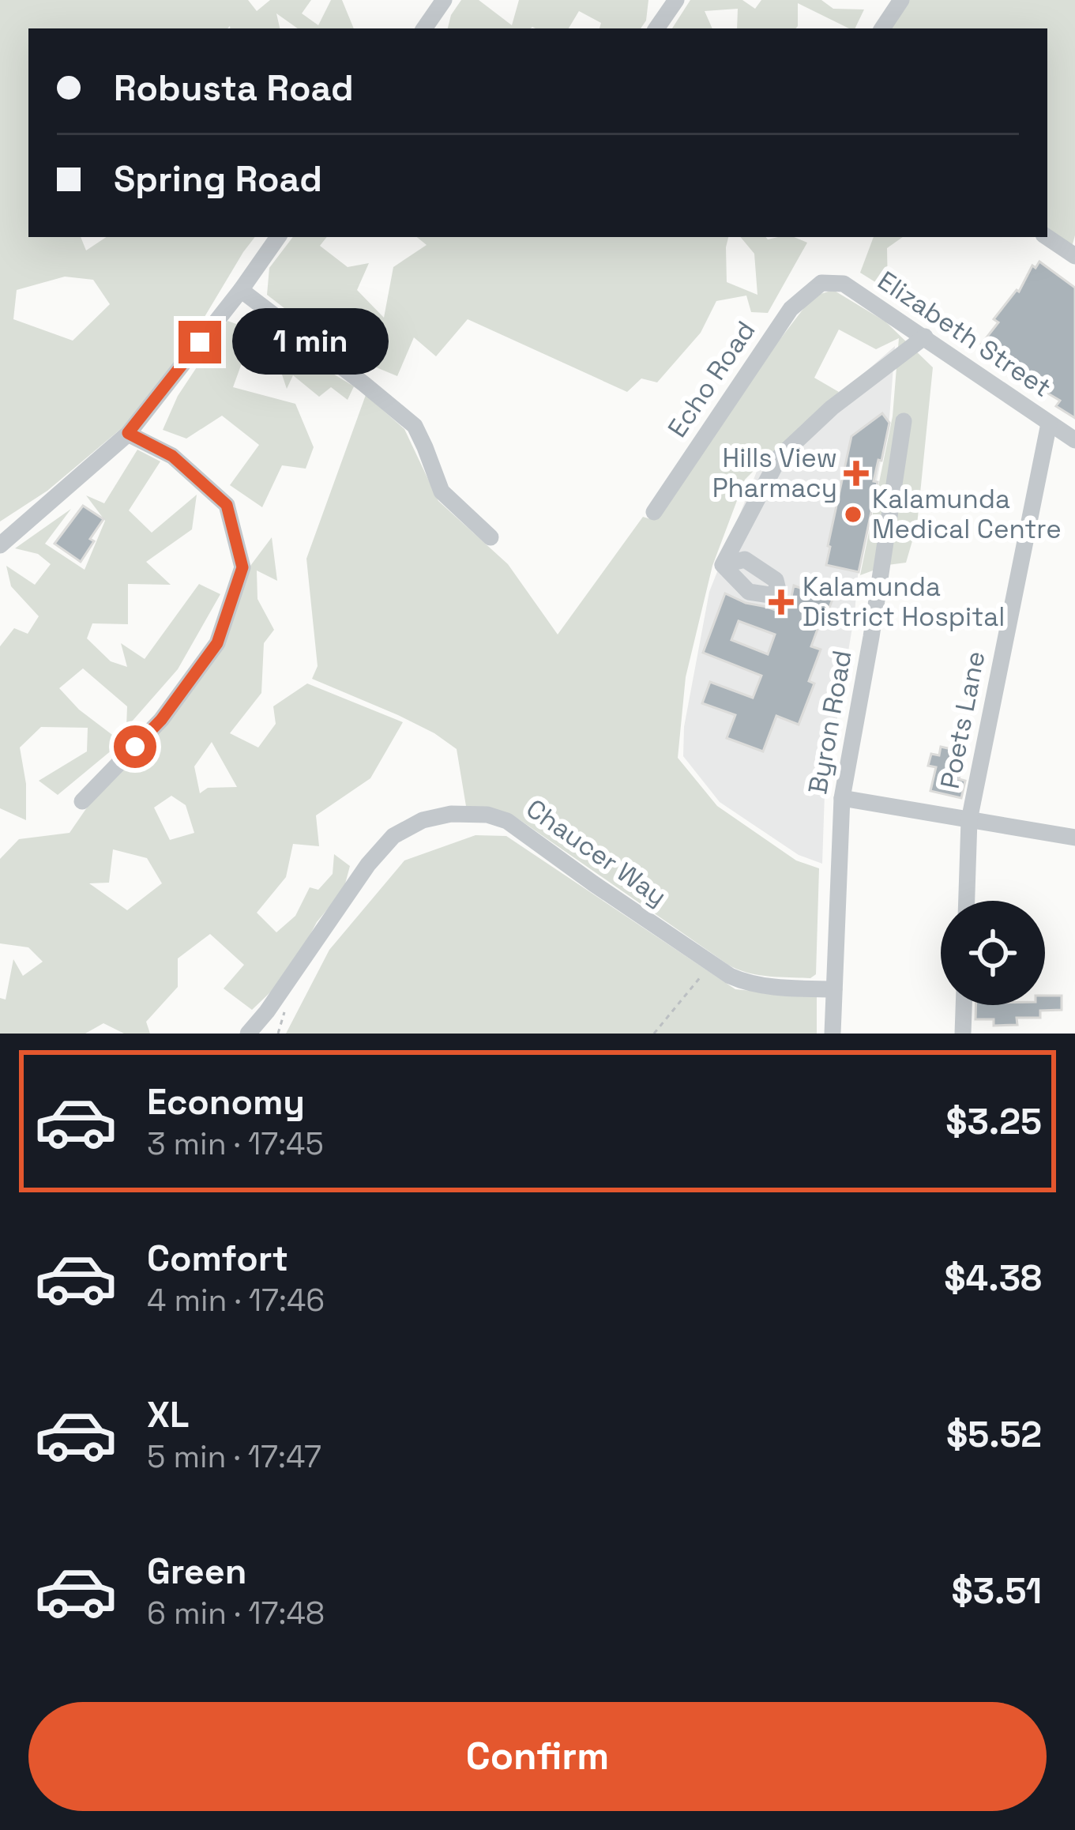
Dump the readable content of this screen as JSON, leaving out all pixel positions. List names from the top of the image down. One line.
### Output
{"streets":{"street":["Elizabeth Street","Echo Road","Poets Lane","Byron Road","Chaucer Way"]},"crossings":[["Elizabeth Street","Echo Road"],["Elizabeth Street","Poets Lane"],["Byron Road","Chaucer Way"]],"places":{"health":["Hills View Pharmacy","Kalamunda District Hospital"],"other":["Kalamunda Medical Centre"]},"page":{"banner":["Robusta Road","Spring Road"],"bubble":"1 min","list":[{"name":"Economy","note":"3 min · 17:45","value":"$3.25"},{"name":"Comfort","note":"4 min · 17:46","value":"$4.38"},{"name":"XL","note":"5 min · 17:47","value":"$5.52"},{"name":"Green","note":"6 min · 17:48","value":"$3.51"}],"buttons":"Confirm"}}
